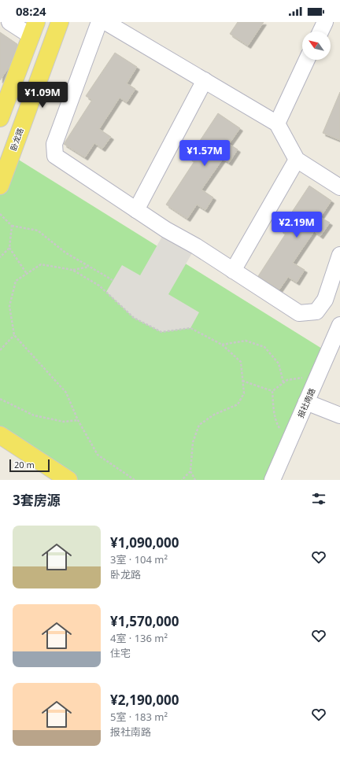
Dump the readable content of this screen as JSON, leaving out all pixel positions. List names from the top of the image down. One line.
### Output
{"streets":{"main road":["卧龙路"],"street":["报社南路"]},"scale_bar":"20 m","north":"top left","page":{"status":"08:24","price":["¥1.09M","¥1.57M","¥2.19M"],"scale":"20 m","heading":"3套房源","list":[{"name":"¥1,090,000","note":"3室 · 104 m² · 卧龙路"},{"name":"¥1,570,000","note":"4室 · 136 m² · 住宅"},{"name":"¥2,190,000","note":"5室 · 183 m² · 报社南路"}]}}
